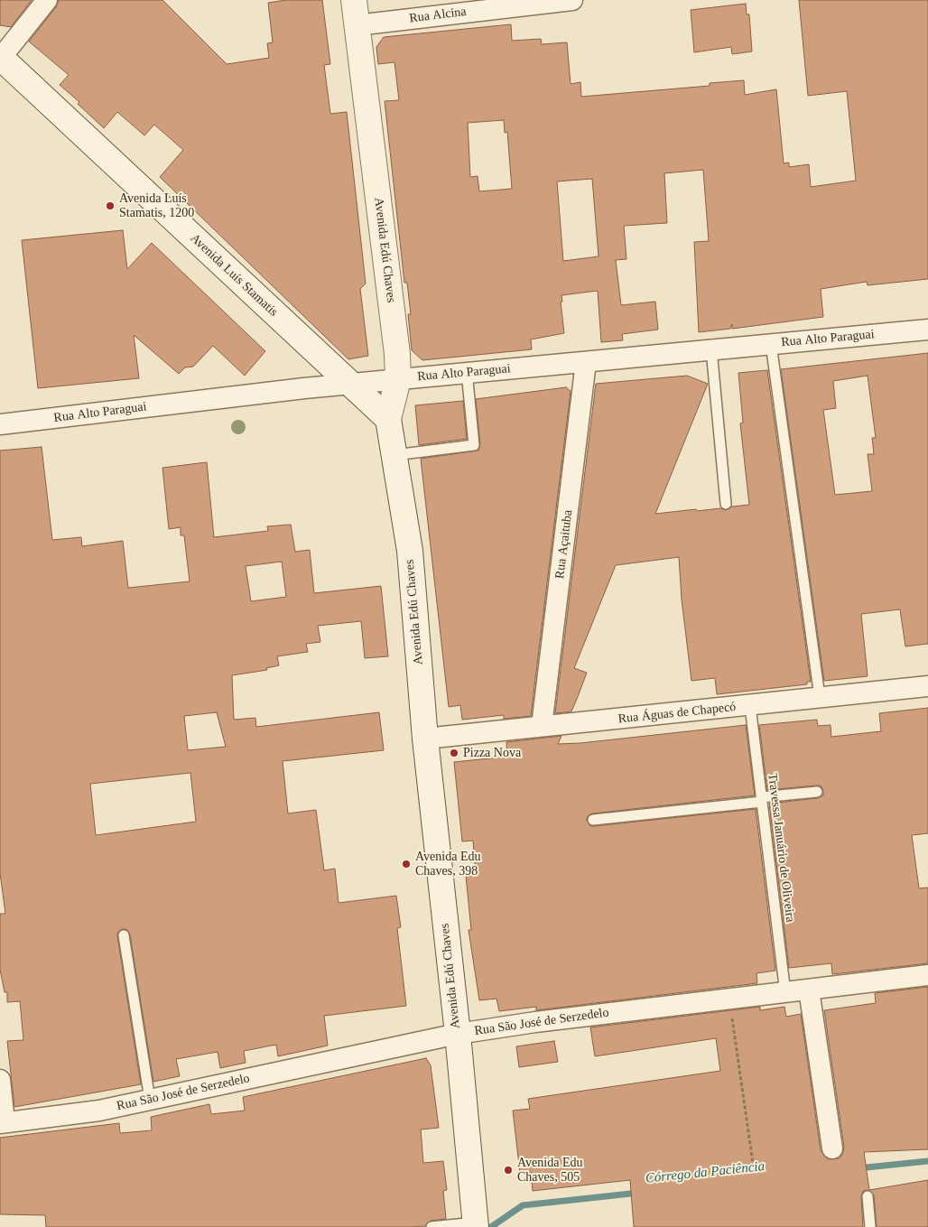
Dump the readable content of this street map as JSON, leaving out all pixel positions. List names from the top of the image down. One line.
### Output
{"streets":{"main road":["Avenida Edú Chaves","Avenida Luís Stamatis"],"street":["Rua Alcina","Rua Alto Paraguai","Rua Açaituba","Rua Águas de Chapecó","Rua São José de Serzedelo"],"lane":["Travessa Januário de Oliveira"]},"crossings":[["Rua Alcina","Avenida Edú Chaves"],["Avenida Edú Chaves","Avenida Luís Stamatis"],["Avenida Edú Chaves","Rua Alto Paraguai"],["Avenida Edú Chaves","Rua Águas de Chapecó"],["Avenida Edú Chaves","Rua São José de Serzedelo"],["Avenida Luís Stamatis","Rua Alto Paraguai"],["Rua Alto Paraguai","Rua Açaituba"],["Rua Açaituba","Rua Águas de Chapecó"],["Rua Águas de Chapecó","Travessa Januário de Oliveira"],["Travessa Januário de Oliveira","Rua São José de Serzedelo"]],"water":["Córrego da Paciência"],"places":["Avenida Luís Stamatis, 1200","Pizza Nova","Avenida Edu Chaves, 398","Avenida Edu Chaves, 505"]}
